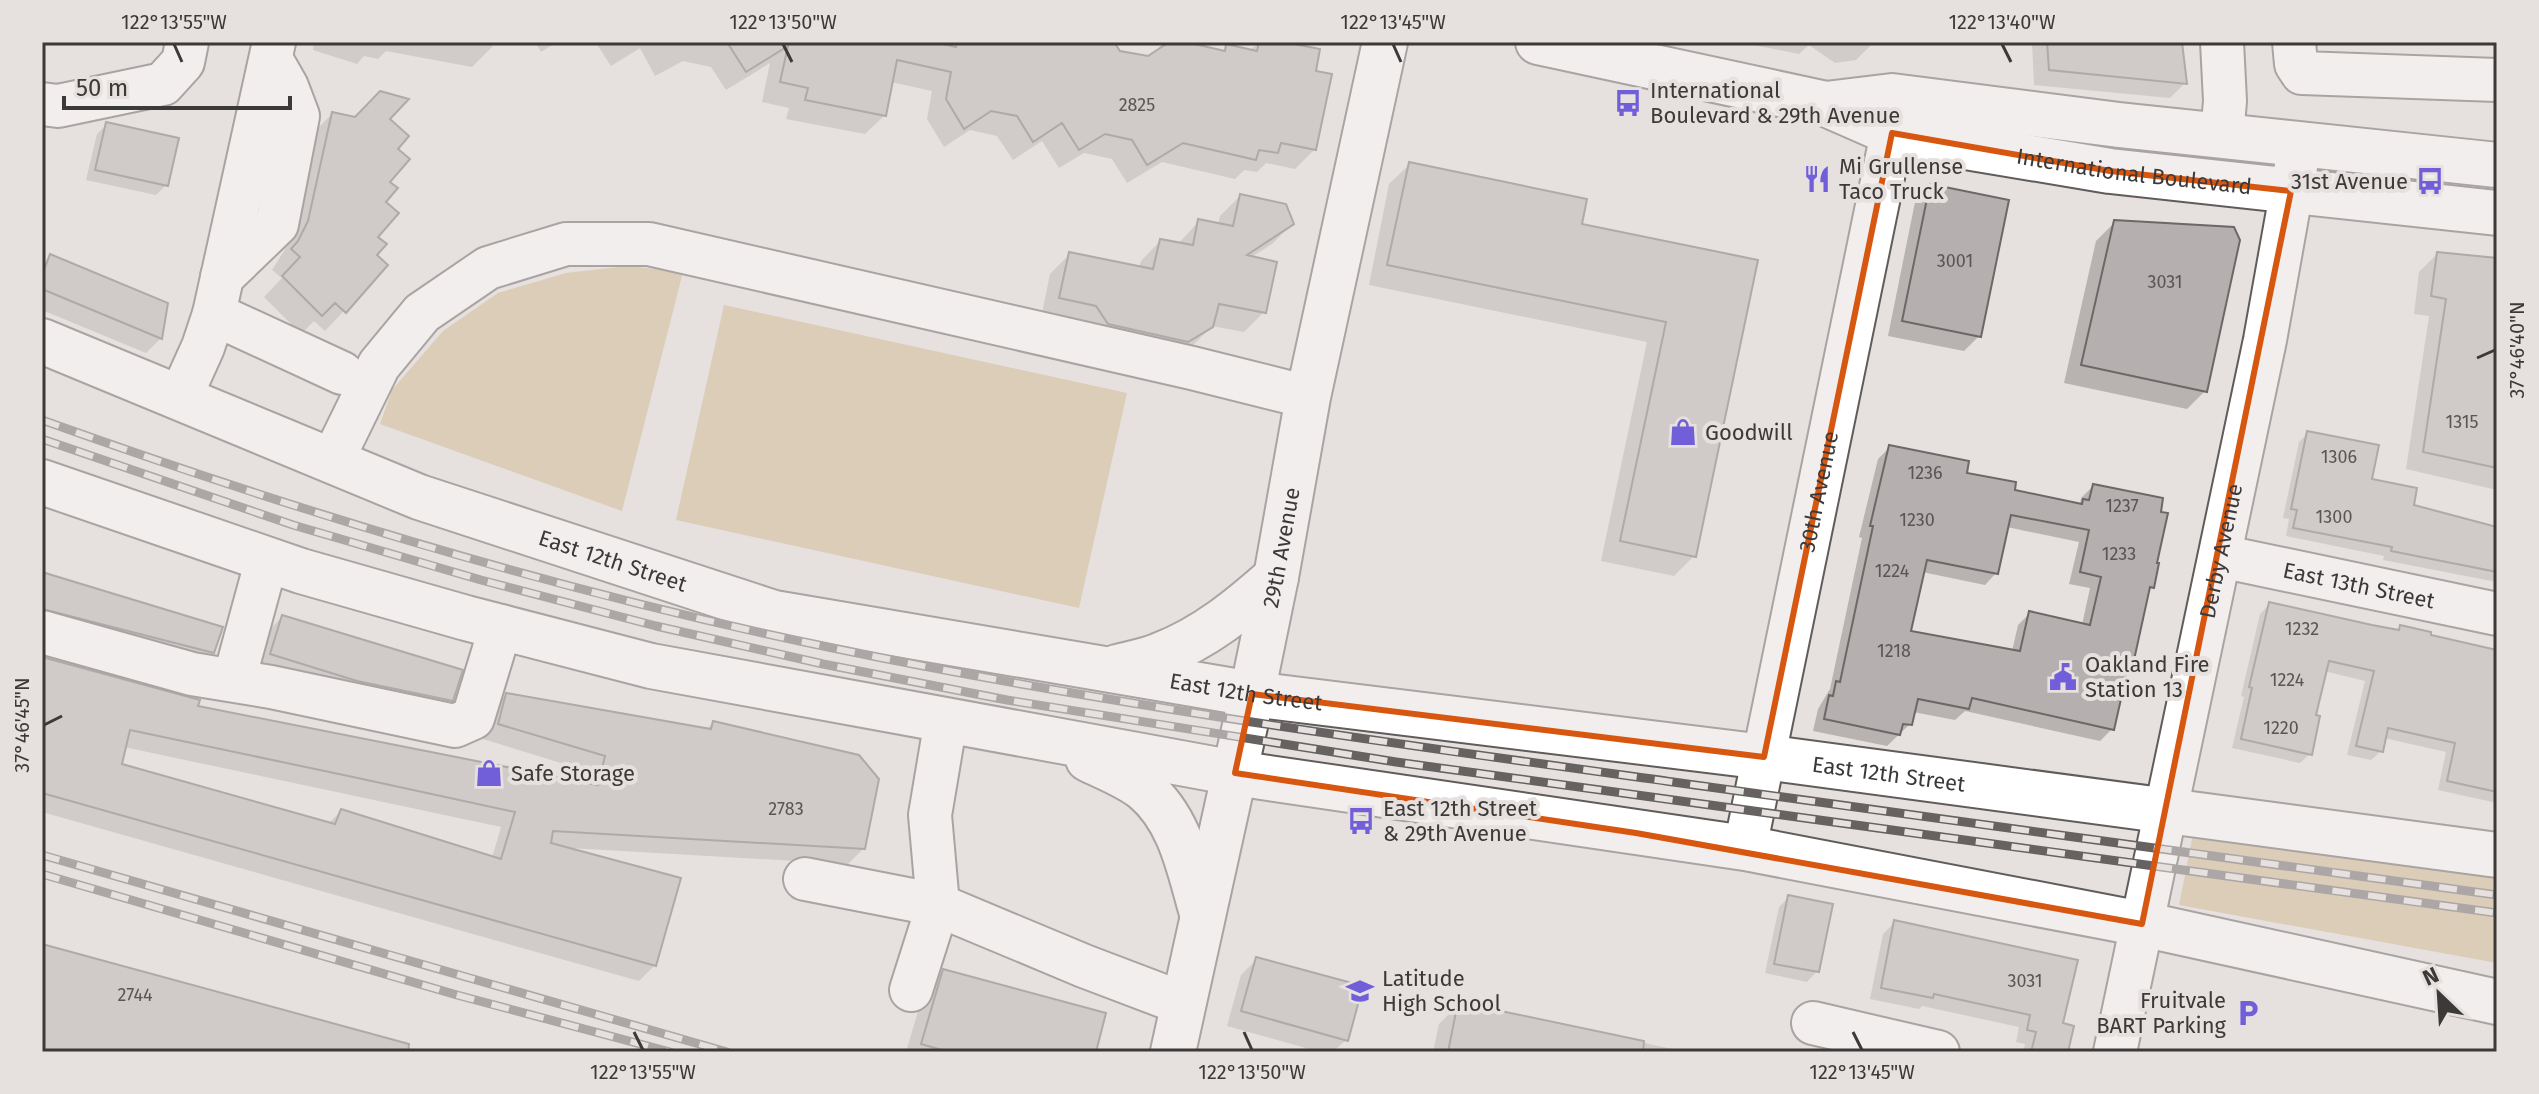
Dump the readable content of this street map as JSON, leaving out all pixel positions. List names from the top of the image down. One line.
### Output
{"streets":{"main road":["International Boulevard","29th Avenue","East 12th Street"],"street":["30th Avenue","Derby Avenue","East 13th Street"]},"crossings":[["International Boulevard","30th Avenue"],["International Boulevard","Derby Avenue"],["30th Avenue","East 12th Street"],["29th Avenue","East 12th Street"],["Derby Avenue","East 12th Street"],["Derby Avenue","East 13th Street"]],"places":{"bus stop":["International Boulevard & 29th Avenue","31st Avenue","East 12th Street & 29th Avenue"],"restaurant":["Mi Grullense Taco Truck"],"shop":["Goodwill","Safe Storage"],"public building":["Oakland Fire Station 13"],"school or university":["Latitude High School"],"parking":["Fruitvale BART Parking"]},"house_numbers":["2825","3001","3031","1315","1306","1236","1237","1300","1230","1233","1224","1232","1218","1224","1220","2783","3031","2744"],"scale_bar":"50 m","north":"top left","coordinates":["122°13'55\"W","122°13'50\"W","122°13'45\"W","122°13'40\"W","37°46'40\"N","37°46'45\"N"]}
